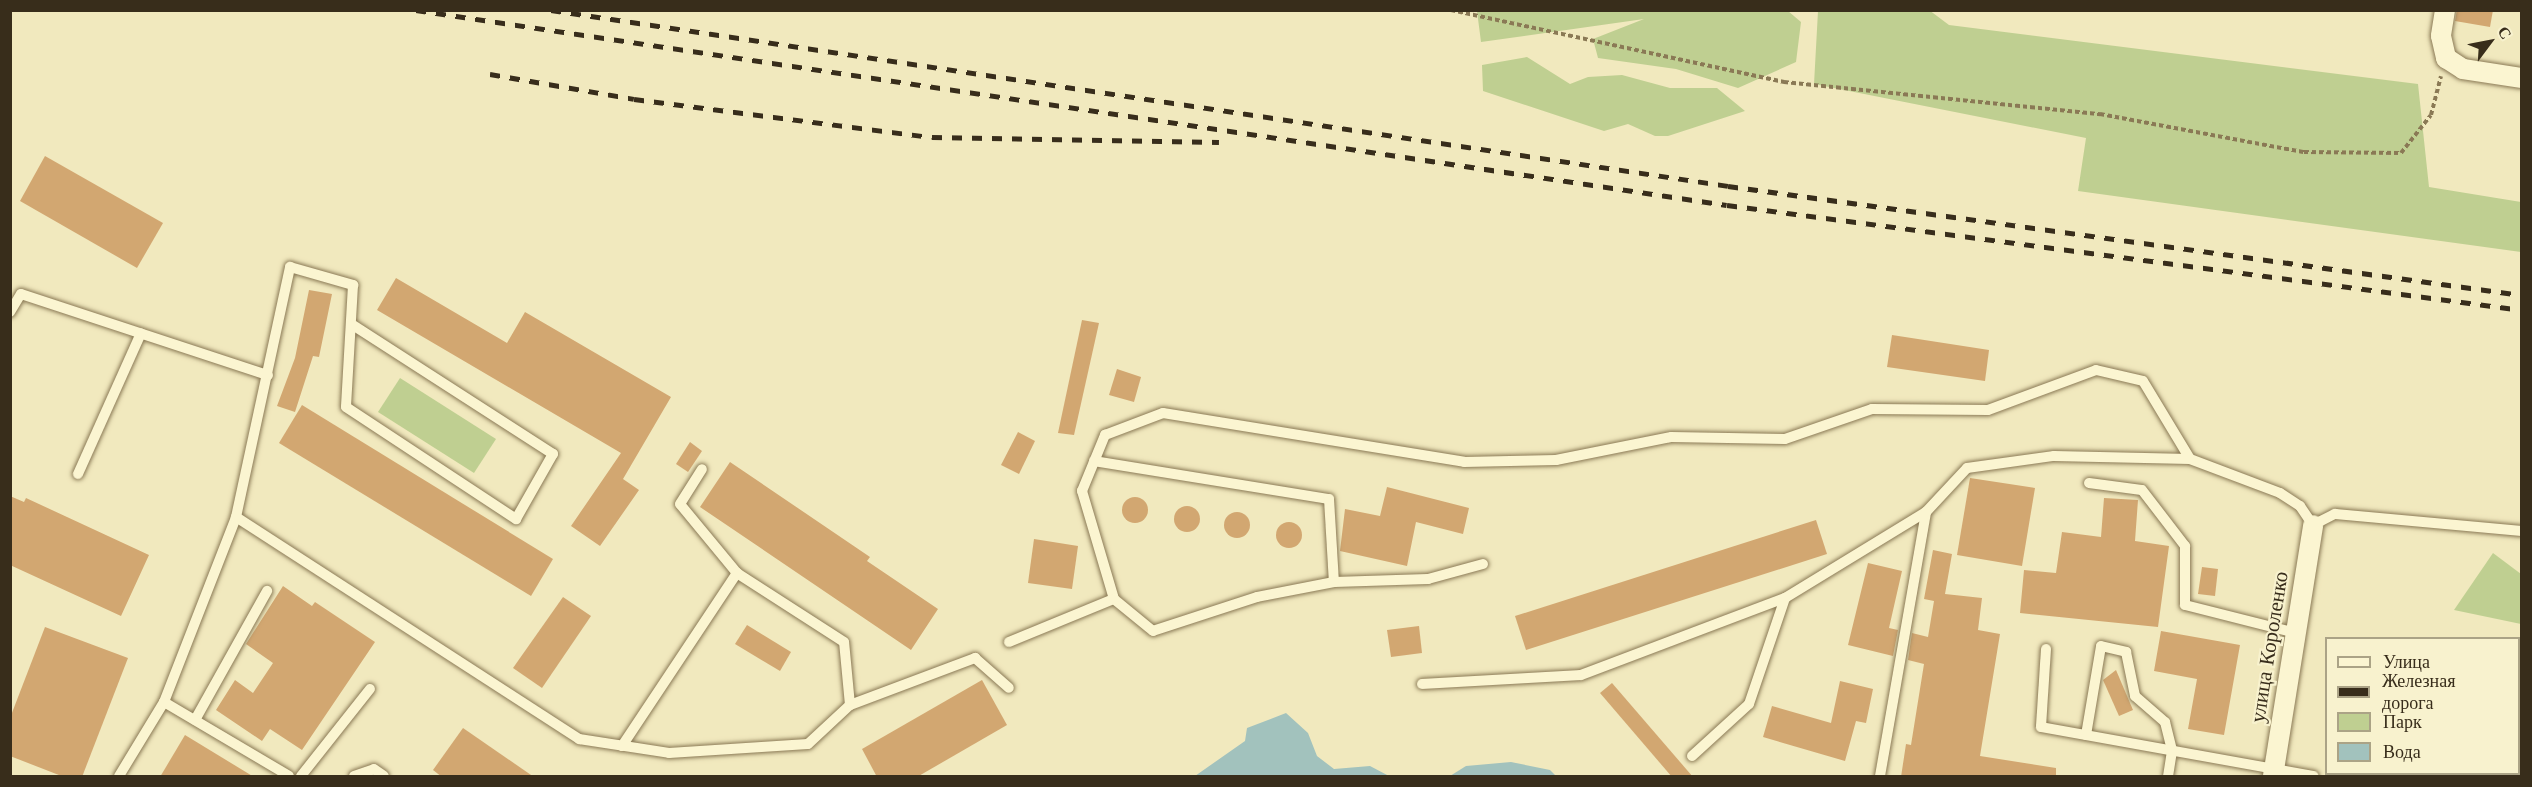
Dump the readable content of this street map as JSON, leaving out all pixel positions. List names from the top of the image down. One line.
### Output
{"streets":{"street":["улица Короленко"]},"legend":["Улица","Железная дорога","Парк","Вода"],"north":"top right"}
